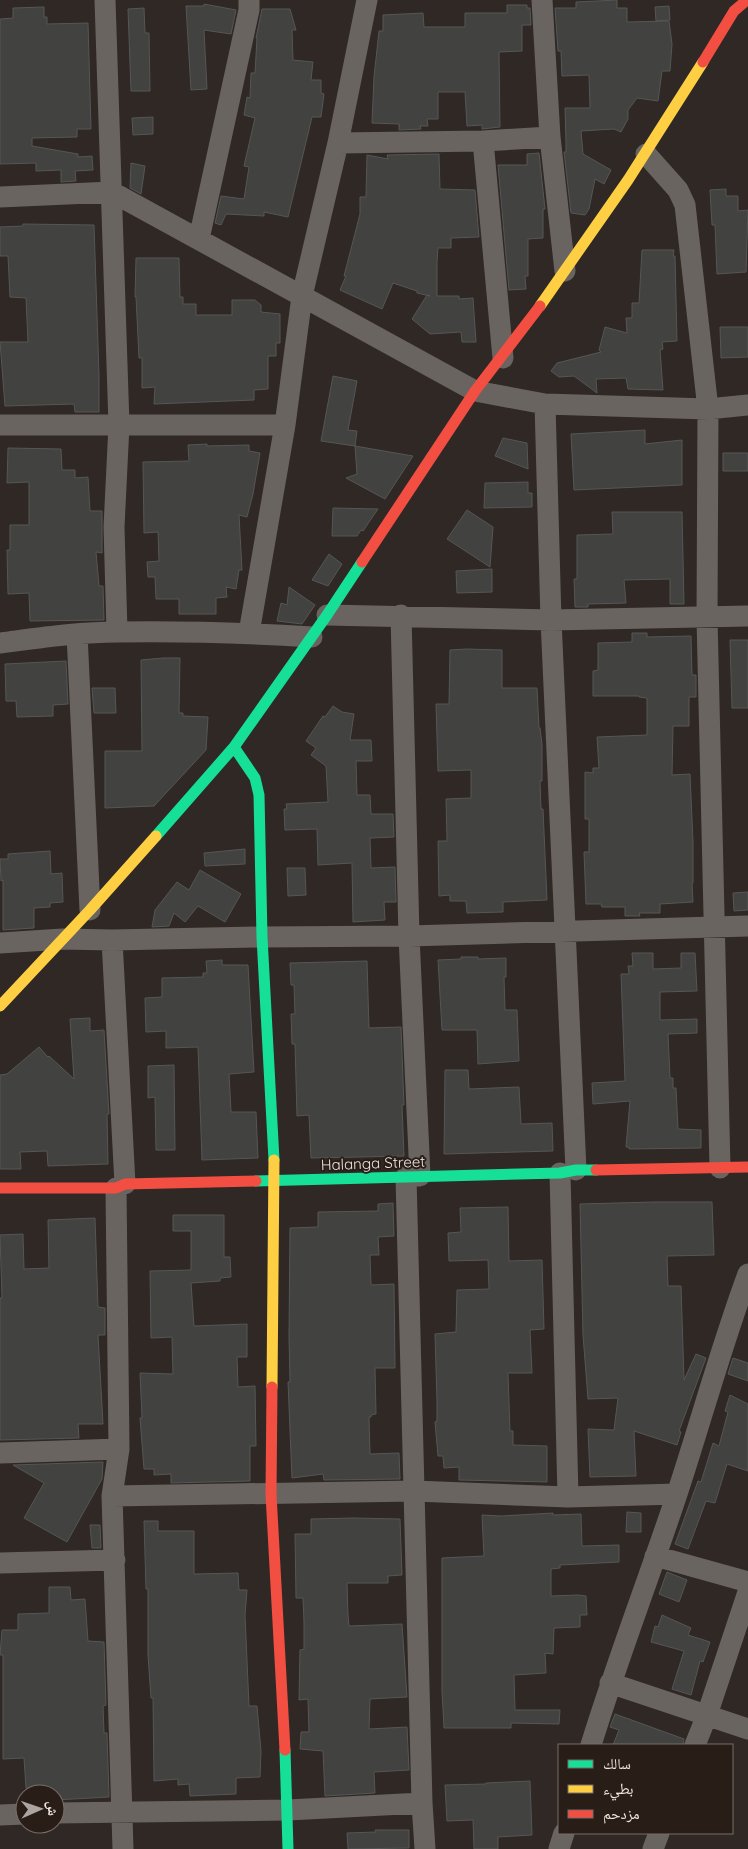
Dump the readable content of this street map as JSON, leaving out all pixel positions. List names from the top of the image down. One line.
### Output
{"streets":{"street":["Halanga Street"]},"legend":["سالك","بطيء","مزدحم"],"north":"right"}
